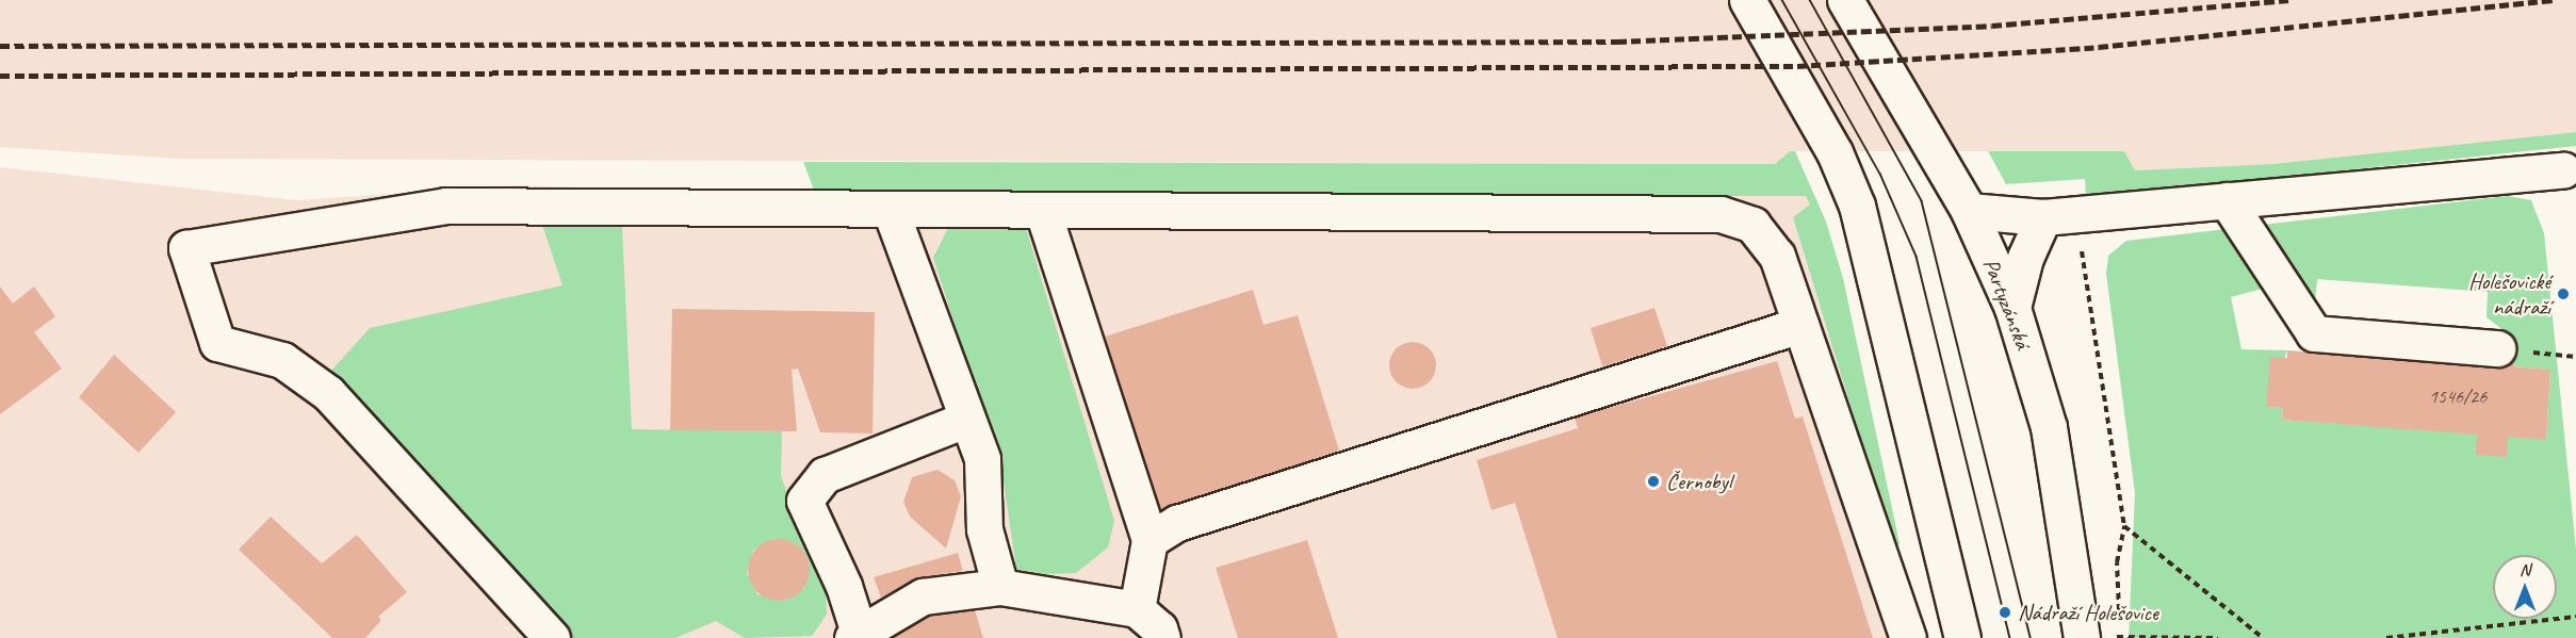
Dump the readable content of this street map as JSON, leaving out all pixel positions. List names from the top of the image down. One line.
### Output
{"streets":{"main road":["Partyzánská"]},"places":["Holešovické nádraží","Černobyl","Nádraží Holešovice"],"house_numbers":["1546/26"],"north":"top"}
